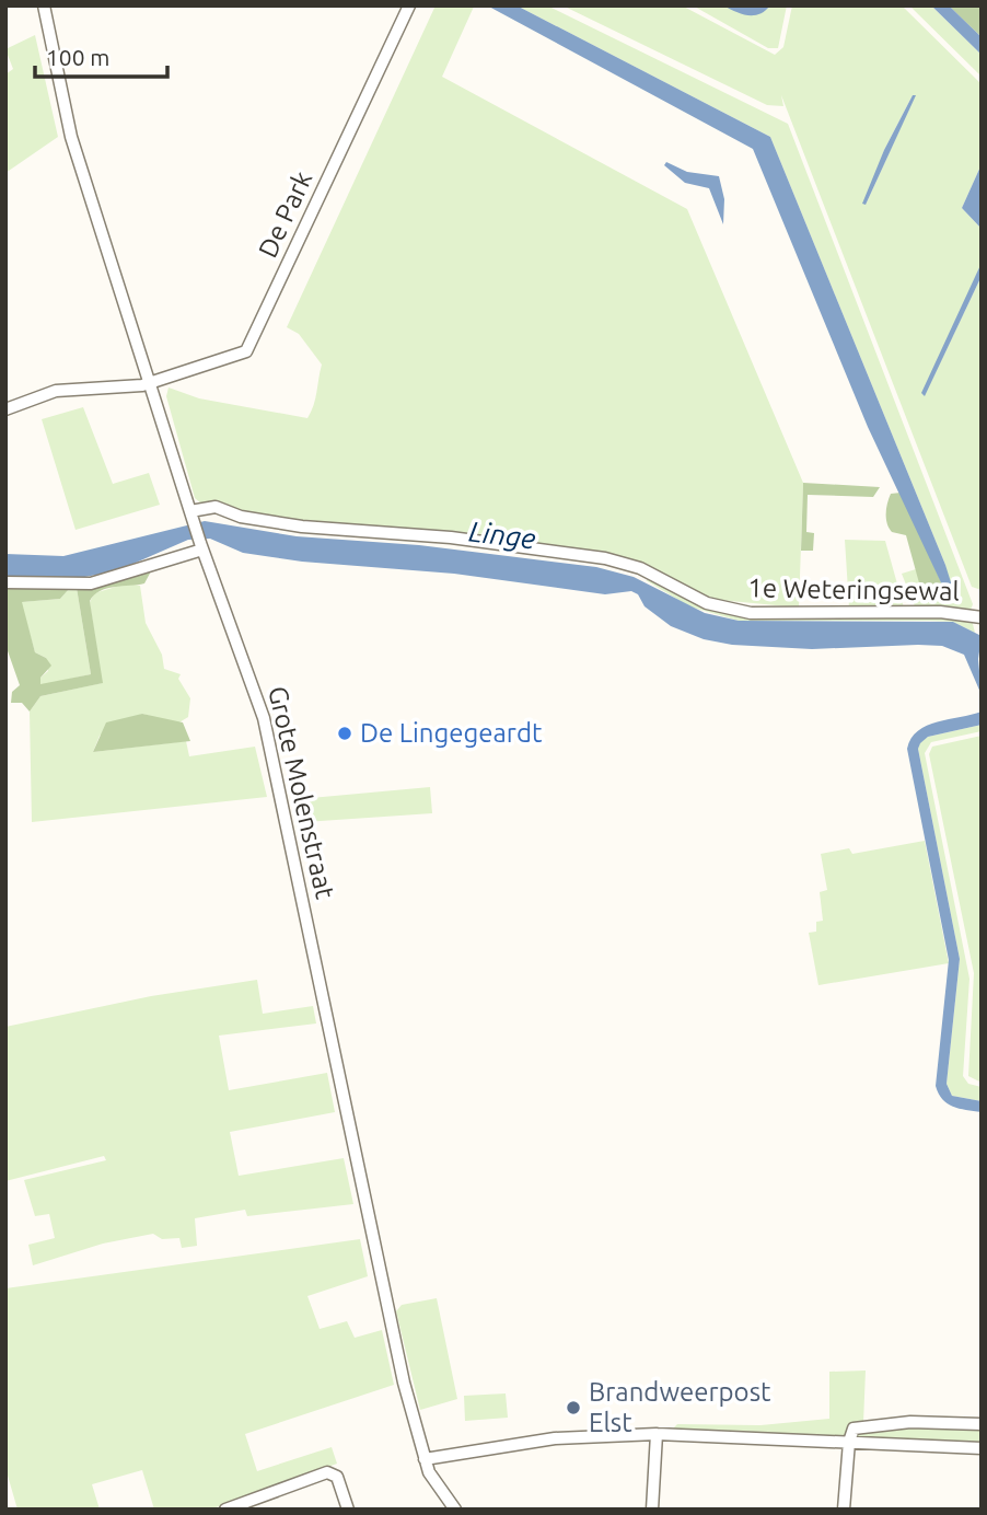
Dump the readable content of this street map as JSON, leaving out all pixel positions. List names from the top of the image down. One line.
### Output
{"streets":{"street":["De Park","1e Weteringsewal","Grote Molenstraat"]},"crossings":[["De Park","Grote Molenstraat"],["1e Weteringsewal","Grote Molenstraat"]],"water":["Linge"],"places":["De Lingegeardt","Brandweerpost Elst"],"scale_bar":"100 m"}
